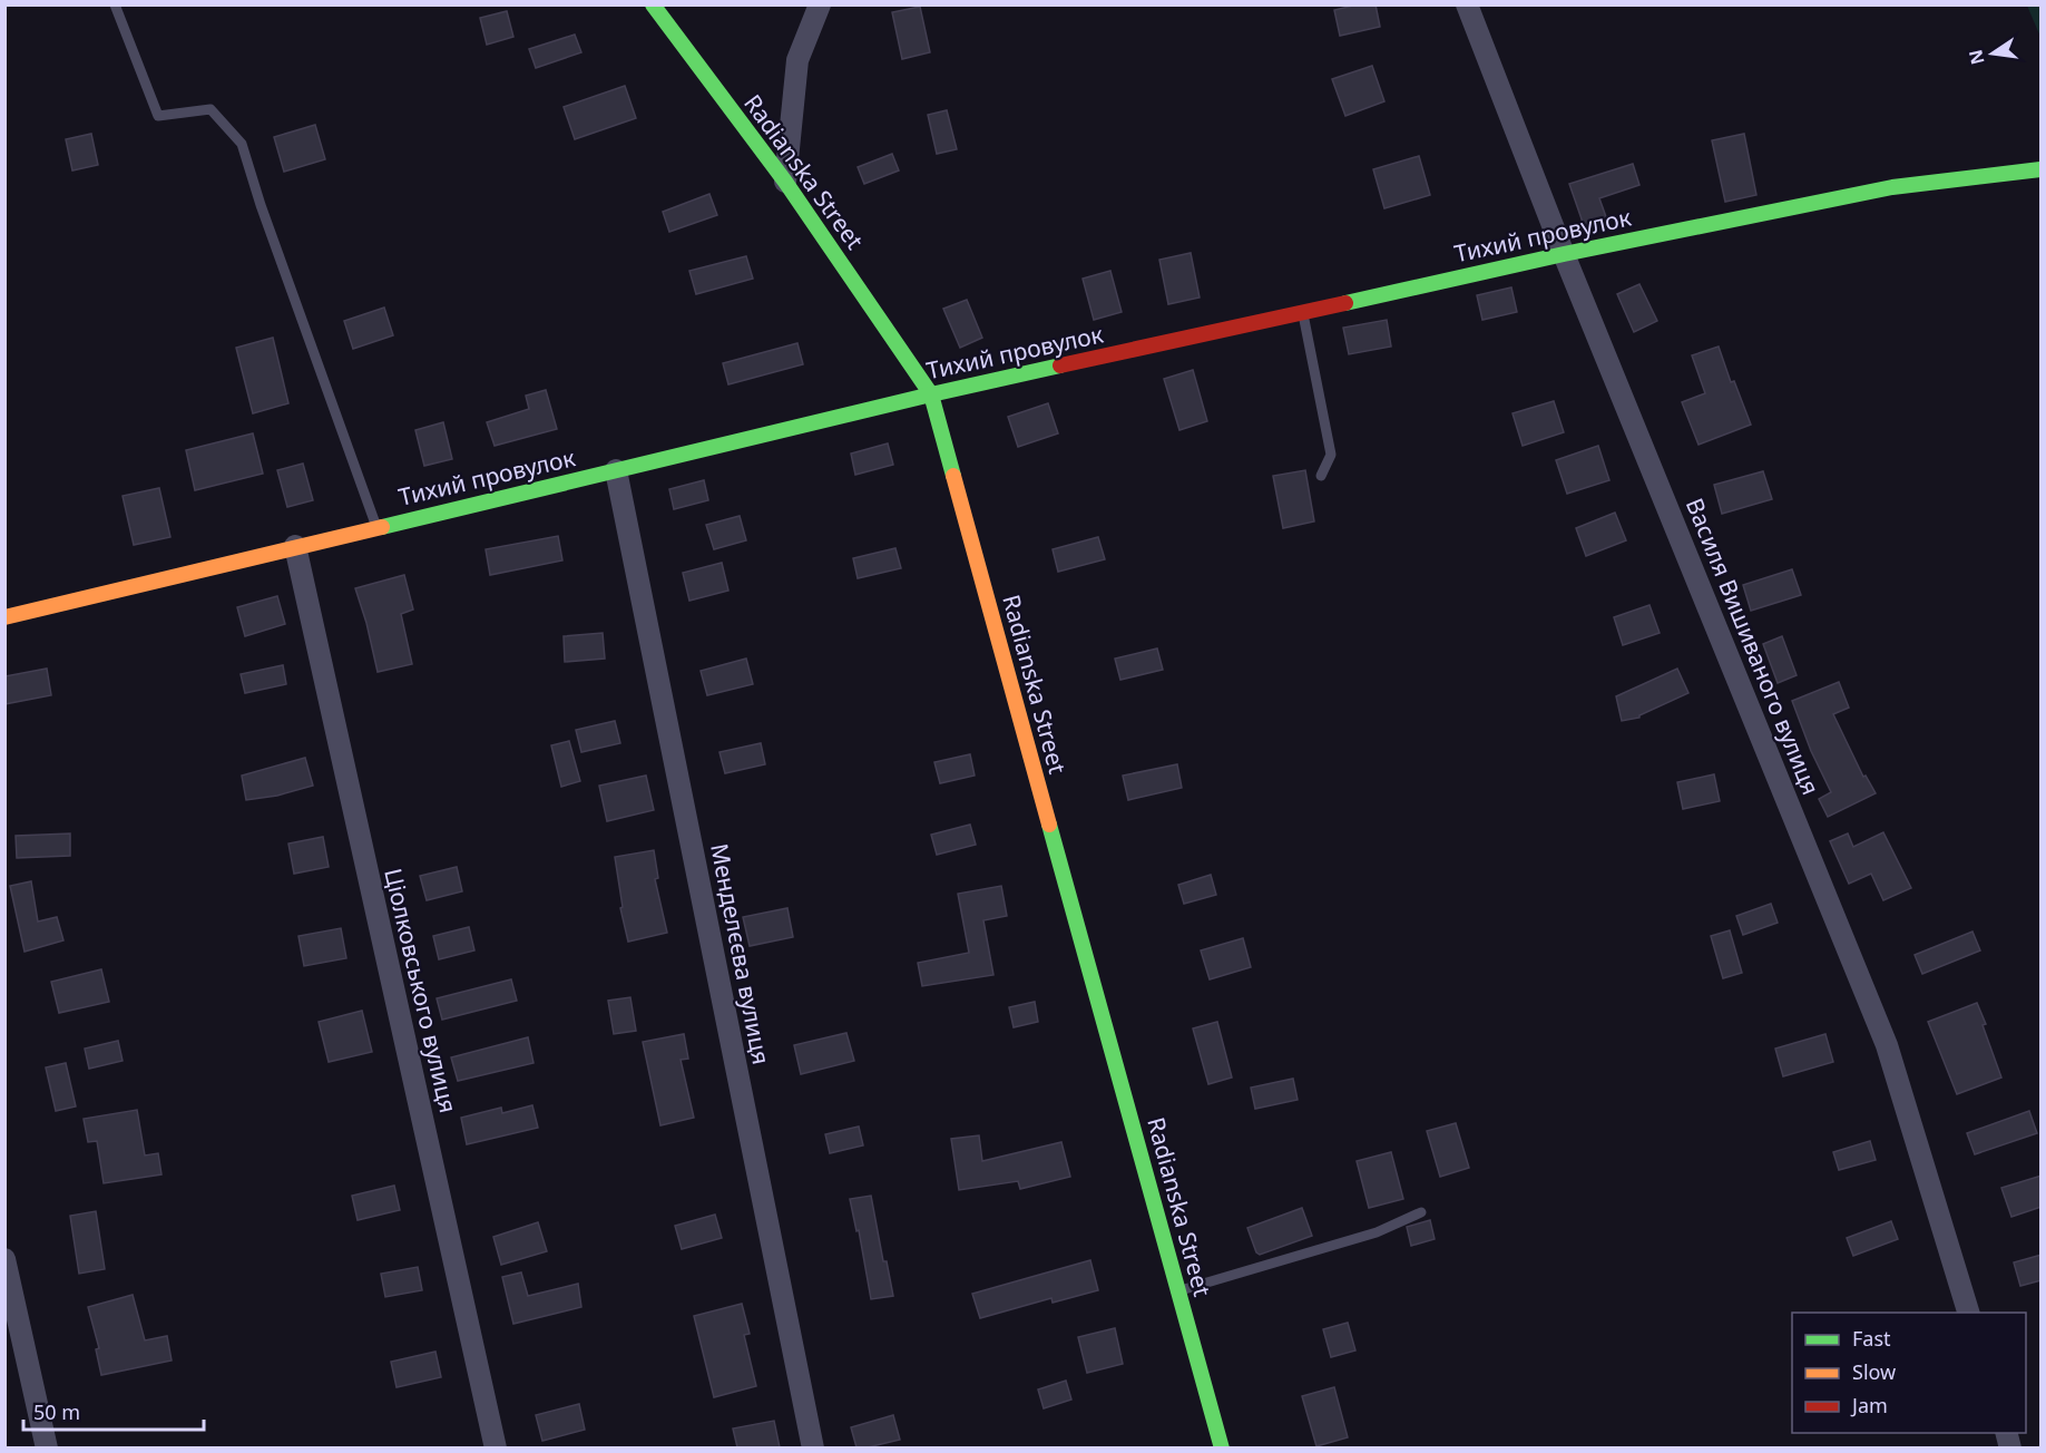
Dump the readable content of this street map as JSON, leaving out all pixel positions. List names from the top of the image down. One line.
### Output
{"streets":{"street":["Radianska Street","Тихий провулок","Василя Вишиваного вулиця","Менделєєва вулиця","Ціолковського вулиця"]},"crossings":[["Radianska Street","Тихий провулок"],["Тихий провулок","Василя Вишиваного вулиця"],["Тихий провулок","Менделєєва вулиця"],["Тихий провулок","Ціолковського вулиця"]],"legend":["Fast","Slow","Jam"],"scale_bar":"50 m","north":"left"}
